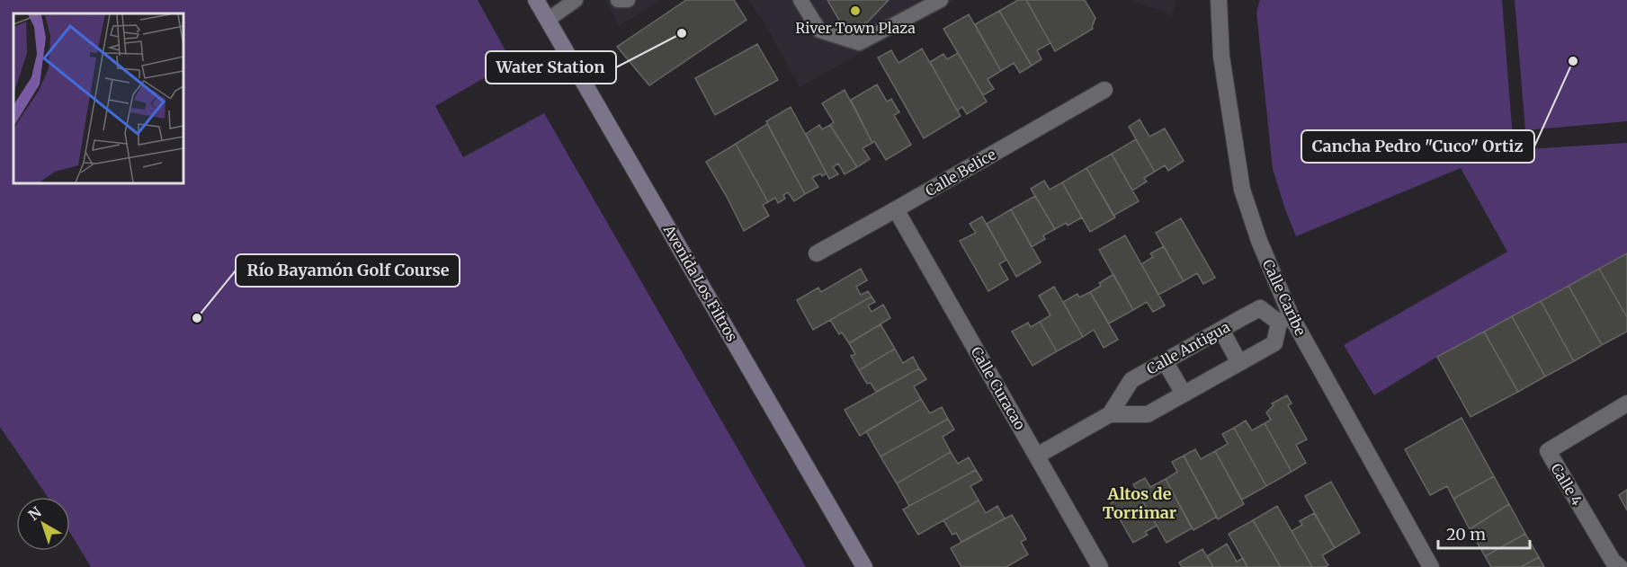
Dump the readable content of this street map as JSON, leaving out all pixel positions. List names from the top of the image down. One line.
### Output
{"streets":{"main road":["Avenida Los Filtros"],"street":["Calle Belice","Calle Caribe","Calle Antigua","Calle Curacao","Calle 4"]},"crossings":[["Calle Belice","Calle Curacao"],["Calle Caribe","Calle Antigua"],["Calle Antigua","Calle Curacao"]],"districts":["Altos de Torrimar"],"places":["River Town Plaza","Water Station","Cancha Pedro \"Cuco\" Ortiz","Río Bayamón Golf Course"],"scale_bar":"20 m","north":"top left"}
